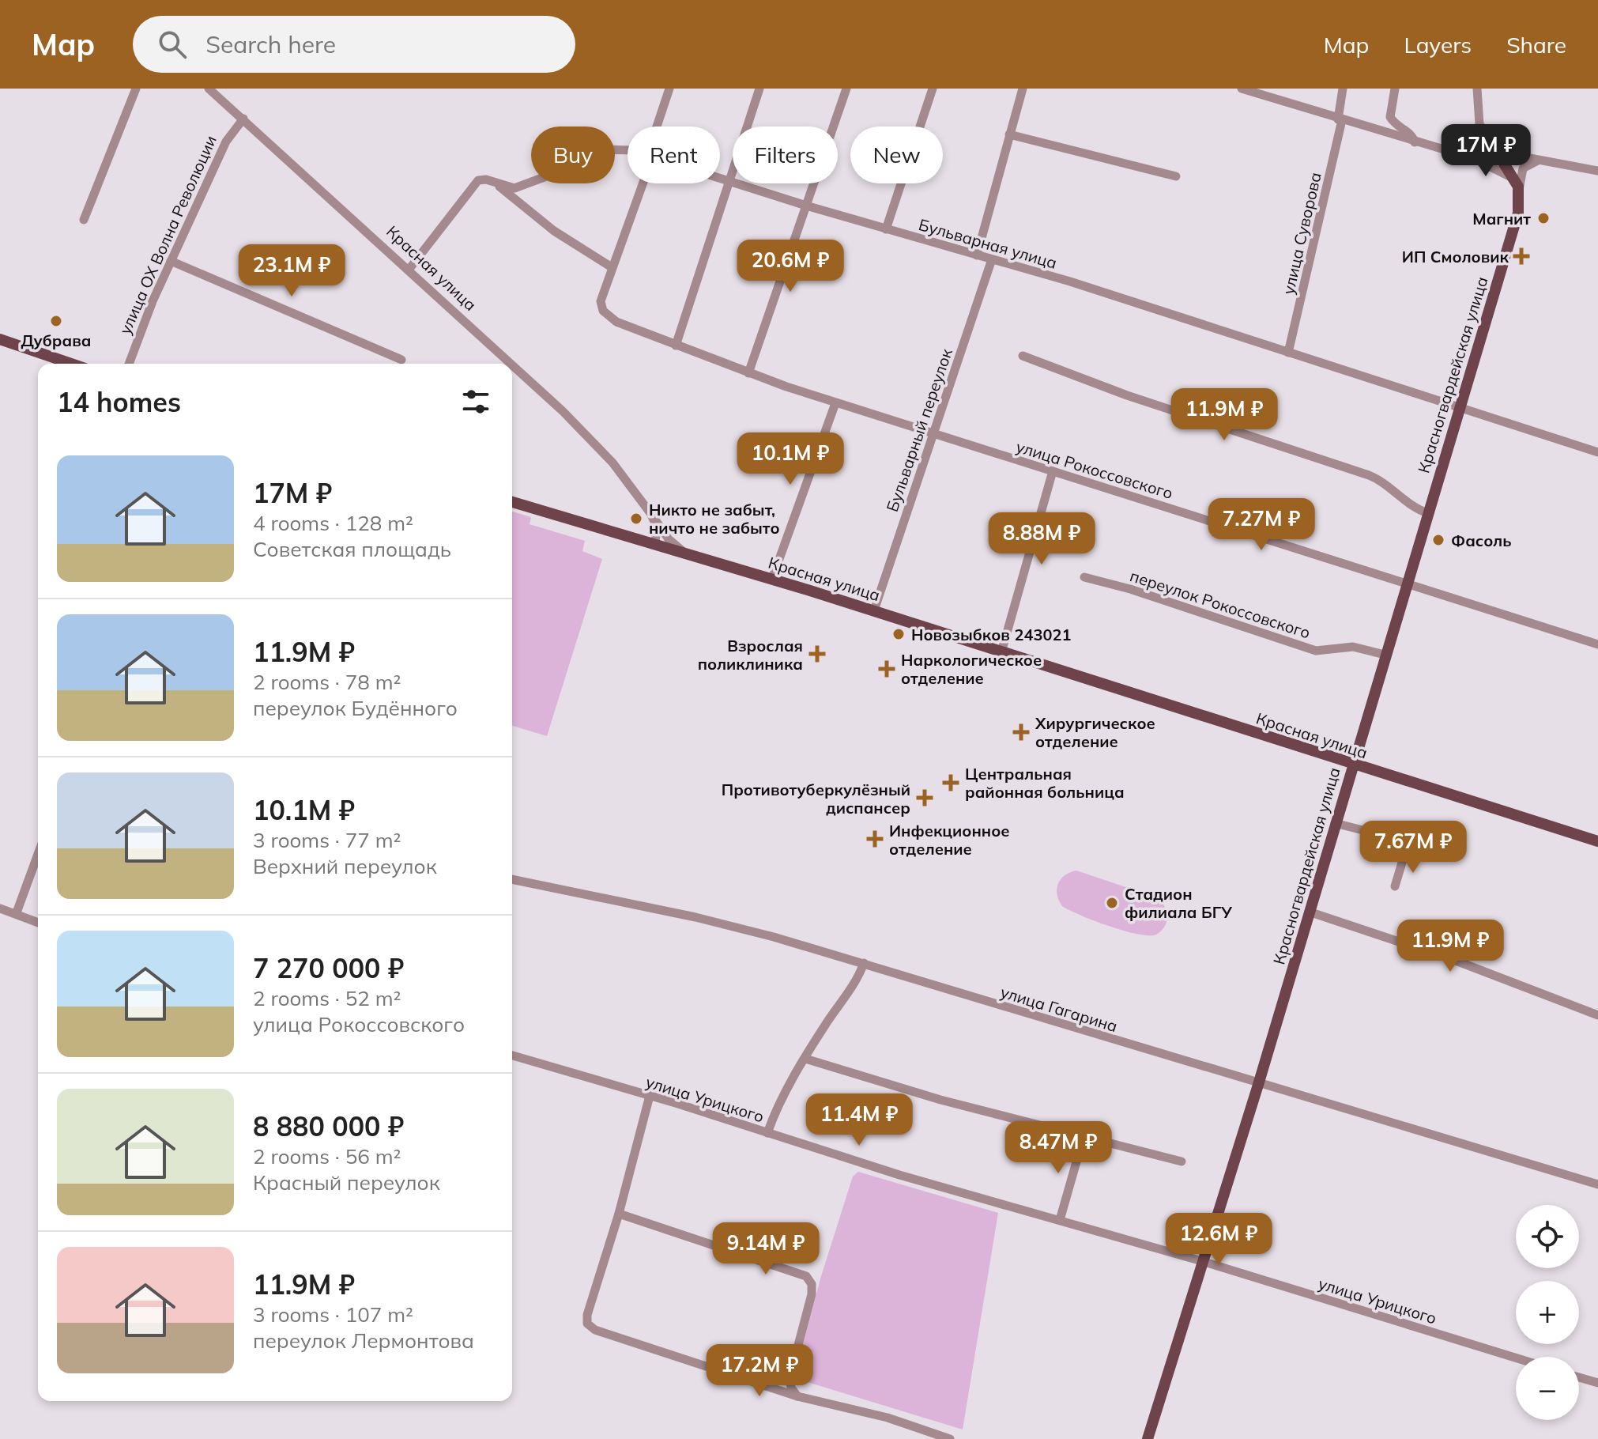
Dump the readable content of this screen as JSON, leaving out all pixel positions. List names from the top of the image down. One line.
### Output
{"streets":{"main road":["Красная улица","Красногвардейская улица"],"street":["улица Суворова","улица ОХ Волна Революции","Бульварная улица","Бульварный переулок","улица Рокоссовского","переулок Рокоссовского","улица Гагарина","улица Урицкого"]},"crossings":[["улица Суворова","Бульварная улица"],["улица ОХ Волна Революции","Красная улица"],["Бульварная улица","Красная улица"],["Бульварная улица","Красногвардейская улица"],["Бульварная улица","Бульварный переулок"],["Красная улица","Красногвардейская улица"],["Красная улица","Бульварный переулок"],["Красногвардейская улица","улица Рокоссовского"],["Красногвардейская улица","переулок Рокоссовского"],["Красногвардейская улица","улица Гагарина"],["Красногвардейская улица","улица Урицкого"],["Бульварный переулок","улица Рокоссовского"]],"places":{"other":["Магнит","Дубрава","Никто не забыт, ничто не забыто","Фасоль","Новозыбков 243021","Стадион филиала БГУ"],"health":["ИП Смоловик","Взрослая поликлиника","Наркологическое отделение","Хирургическое отделение","Центральная районная больница","Противотуберкулёзный диспансер","Инфекционное отделение"]},"page":{"header":"Map","search":"Search here","nav":["Map","Layers","Share"],"price":["17M ₽","20.6M ₽","23.1M ₽","11.9M ₽","10.1M ₽","7.27M ₽","8.88M ₽","7.67M ₽","11.9M ₽","11.4M ₽","8.47M ₽","12.6M ₽","9.14M ₽","17.2M ₽"],"chip":["Buy","Rent","Filters","New"],"heading":"14 homes","list":[{"name":"17M ₽","note":"4 rooms · 128 m² · Советская площадь"},{"name":"11.9M ₽","note":"2 rooms · 78 m² · переулок Будённого"},{"name":"10.1M ₽","note":"3 rooms · 77 m² · Верхний переулок"},{"name":"7 270 000 ₽","note":"2 rooms · 52 m² · улица Рокоссовского"},{"name":"8 880 000 ₽","note":"2 rooms · 56 m² · Красный переулок"},{"name":"11.9M ₽","note":"3 rooms · 107 m² · переулок Лермонтова"}],"map_buttons":["+","−"]}}
